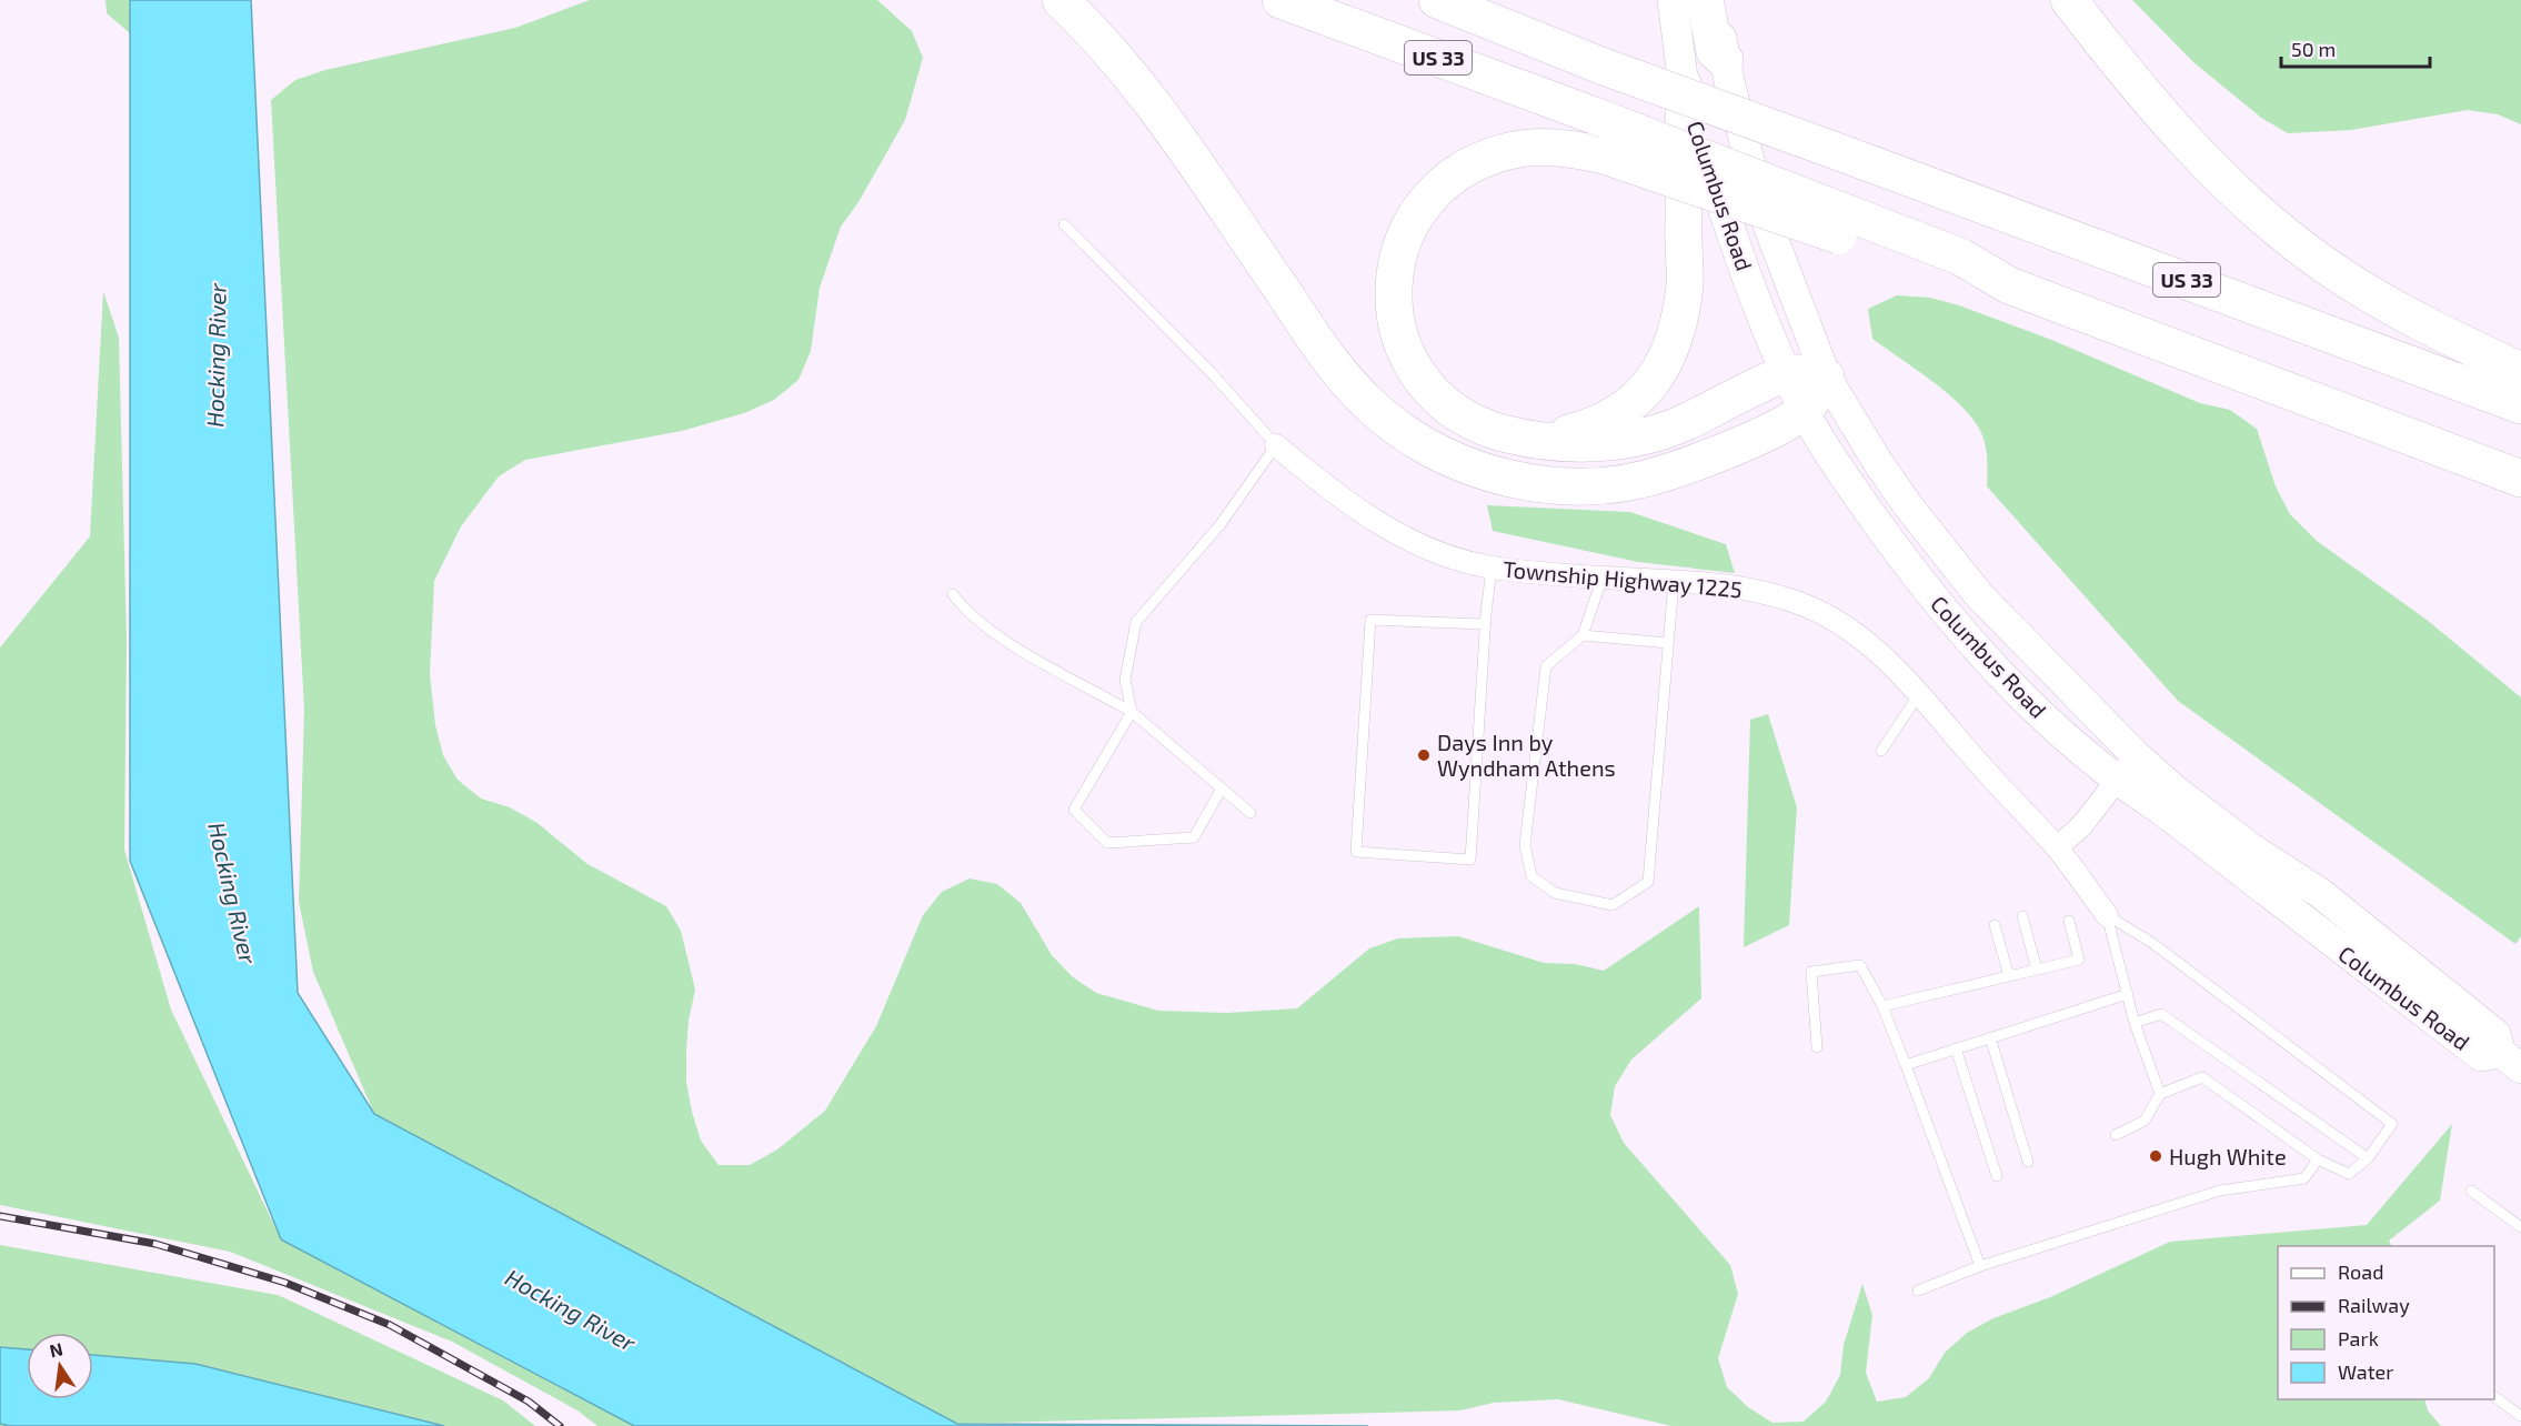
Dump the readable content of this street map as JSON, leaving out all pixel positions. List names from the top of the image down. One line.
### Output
{"streets":{"highway":["US 33"],"main road":["Columbus Road"],"street":["Township Highway 1225"]},"water":["Hocking River"],"places":["Days Inn by Wyndham Athens","Hugh White"],"legend":["Road","Railway","Park","Water"],"scale_bar":"50 m","north":"top"}
